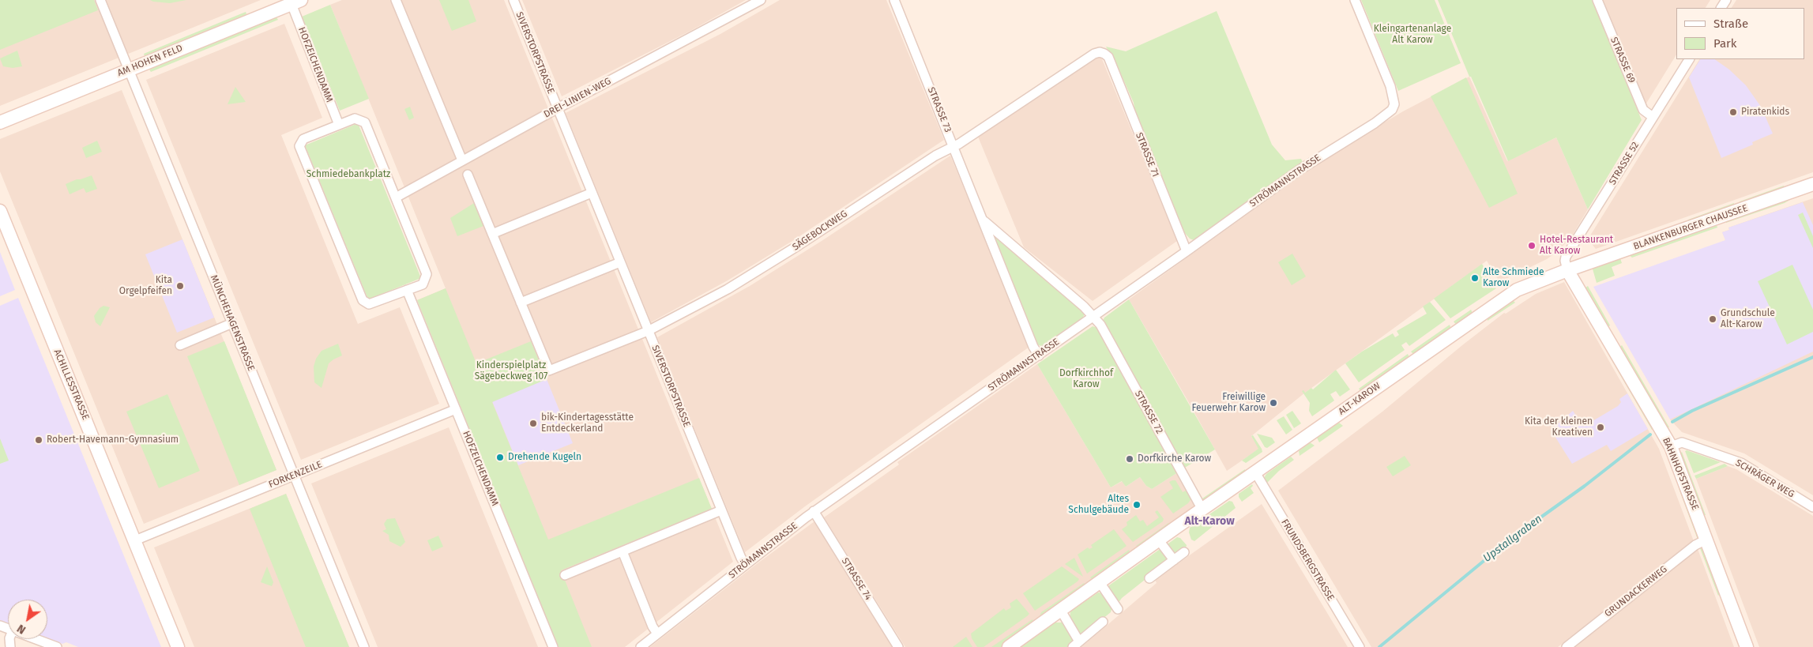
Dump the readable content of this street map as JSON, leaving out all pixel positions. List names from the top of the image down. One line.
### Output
{"streets":{"main road":["AM HOHEN FELD","BLANKENBURGER CHAUSSEE","ACHILLESSTRASSE","ALT-KAROW","BAHNHOFSTRASSE"],"street":["SIVERSTORPSTRASSE","STRASSE 69","HOFZEICHENDAMM","DREI-LINIEN-WEG","STRASSE 73","STRASSE 71","STRASSE 52","STRÖMANNSTRASSE","SÄGEBOCKWEG","MÜNCHEHAGENSTRASSE","STRASSE 72","FORKENZEILE","SCHRÄGER WEG","FRUNDSBERGSTRASSE","STRASSE 74","GRUNDACKERWEG"]},"crossings":[["SIVERSTORPSTRASSE","DREI-LINIEN-WEG"],["SIVERSTORPSTRASSE","STRÖMANNSTRASSE"],["SIVERSTORPSTRASSE","SÄGEBOCKWEG"],["STRASSE 69","STRASSE 52"],["AM HOHEN FELD","HOFZEICHENDAMM"],["AM HOHEN FELD","MÜNCHEHAGENSTRASSE"],["HOFZEICHENDAMM","FORKENZEILE"],["STRASSE 73","STRÖMANNSTRASSE"],["STRASSE 73","SÄGEBOCKWEG"],["STRASSE 73","STRASSE 72"],["STRASSE 71","STRÖMANNSTRASSE"],["STRASSE 71","SÄGEBOCKWEG"],["STRASSE 52","BLANKENBURGER CHAUSSEE"],["STRASSE 52","ALT-KAROW"],["STRASSE 52","BAHNHOFSTRASSE"],["STRÖMANNSTRASSE","STRASSE 72"],["STRÖMANNSTRASSE","STRASSE 74"],["BLANKENBURGER CHAUSSEE","ALT-KAROW"],["BLANKENBURGER CHAUSSEE","BAHNHOFSTRASSE"],["MÜNCHEHAGENSTRASSE","FORKENZEILE"],["ACHILLESSTRASSE","FORKENZEILE"],["ALT-KAROW","STRASSE 72"],["ALT-KAROW","BAHNHOFSTRASSE"],["ALT-KAROW","FRUNDSBERGSTRASSE"],["BAHNHOFSTRASSE","SCHRÄGER WEG"],["BAHNHOFSTRASSE","GRUNDACKERWEG"]],"districts":["Alt-Karow"],"water":["Upstallgraben"],"parks":["Kleingartenanlage Alt Karow","Schmiedebankplatz","Kinderspielplatz Sägebeckweg 107","Dorfkirchhof Karow"],"places":["Piratenkids","Hotel-Restaurant Alt Karow","Alte Schmiede Karow","Kita Orgelpfeifen","Grundschule Alt-Karow","Freiwillige Feuerwehr Karow","bik-Kindertagesstätte Entdeckerland","Kita der kleinen Kreativen","Robert-Havemann-Gymnasium","Drehende Kugeln","Dorfkirche Karow","Altes Schulgebäude"],"legend":["Straße","Park"],"north":"bottom left"}
